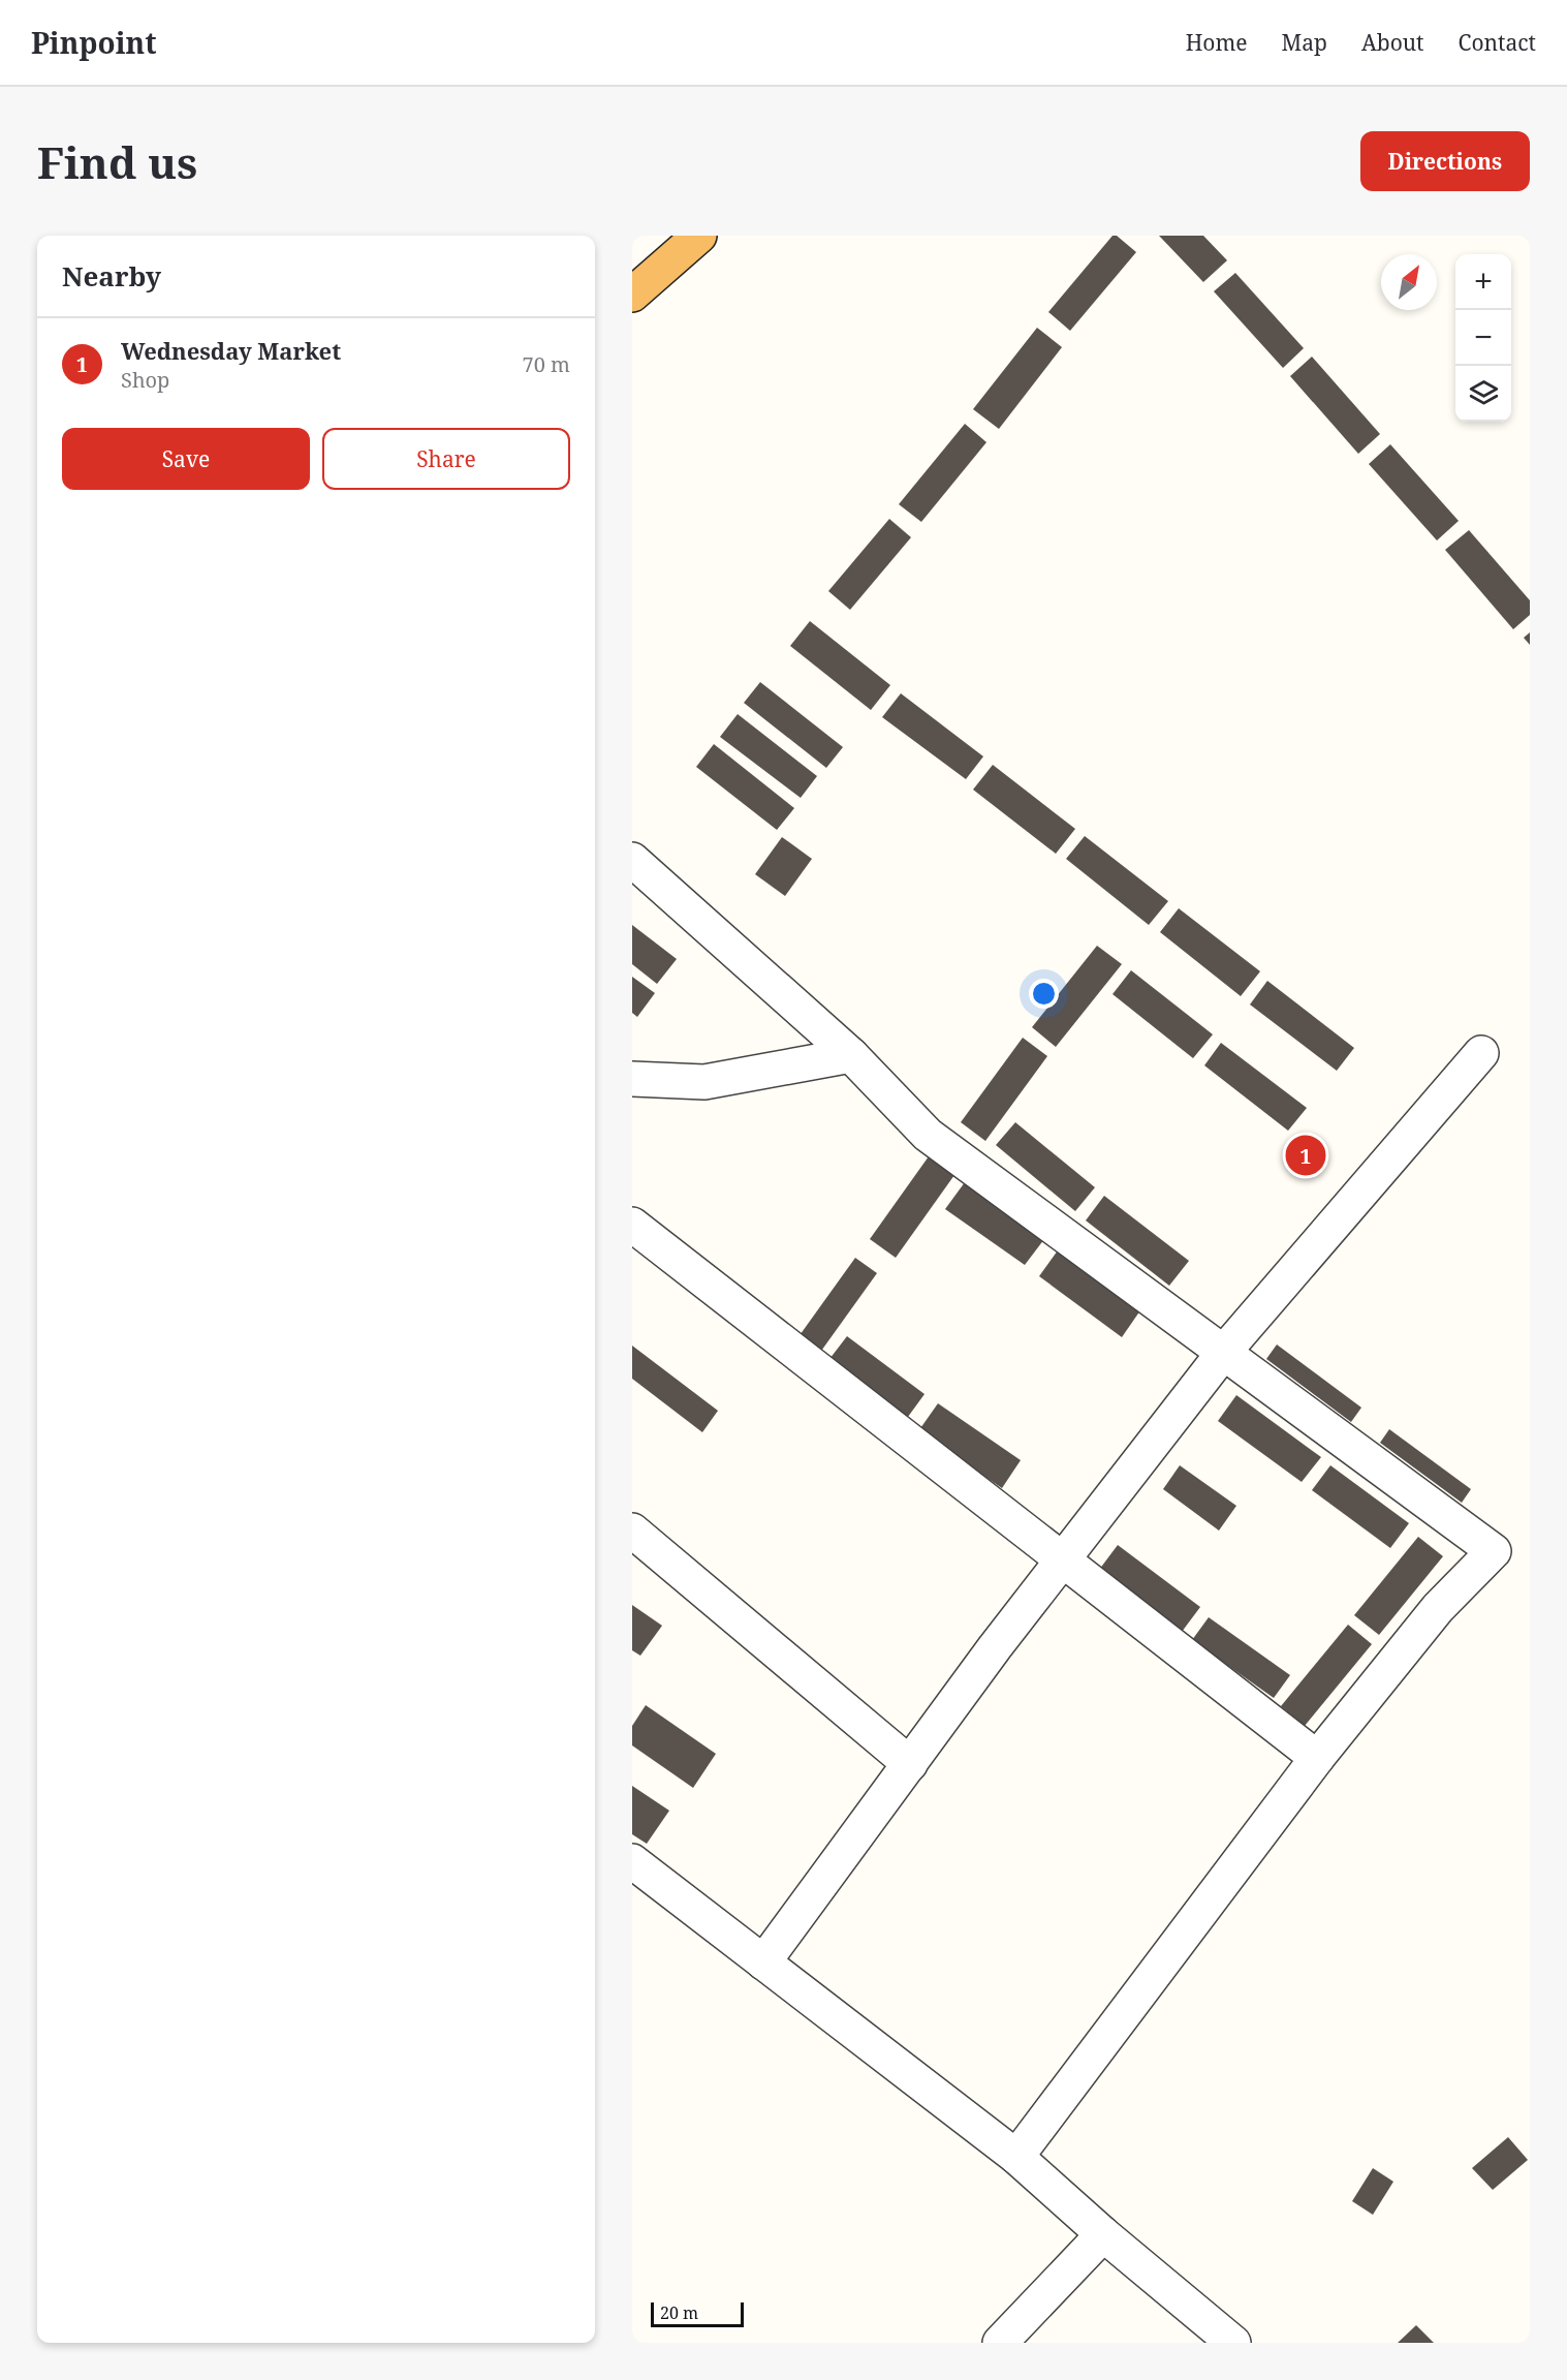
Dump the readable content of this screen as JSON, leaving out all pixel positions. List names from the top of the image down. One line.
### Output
{"scale_bar":"20 m","north":"top right","page":{"header":"Pinpoint","nav":["Home","Map","About","Contact"],"buttons":["Directions",["Save","Share"]],"title":"Find us","heading":"Nearby","map_buttons":["+","−"],"list":[{"mark":"1","name":"Wednesday Market","note":"Shop","value":"70 m"}],"pins":"1","scale":"20 m"}}
